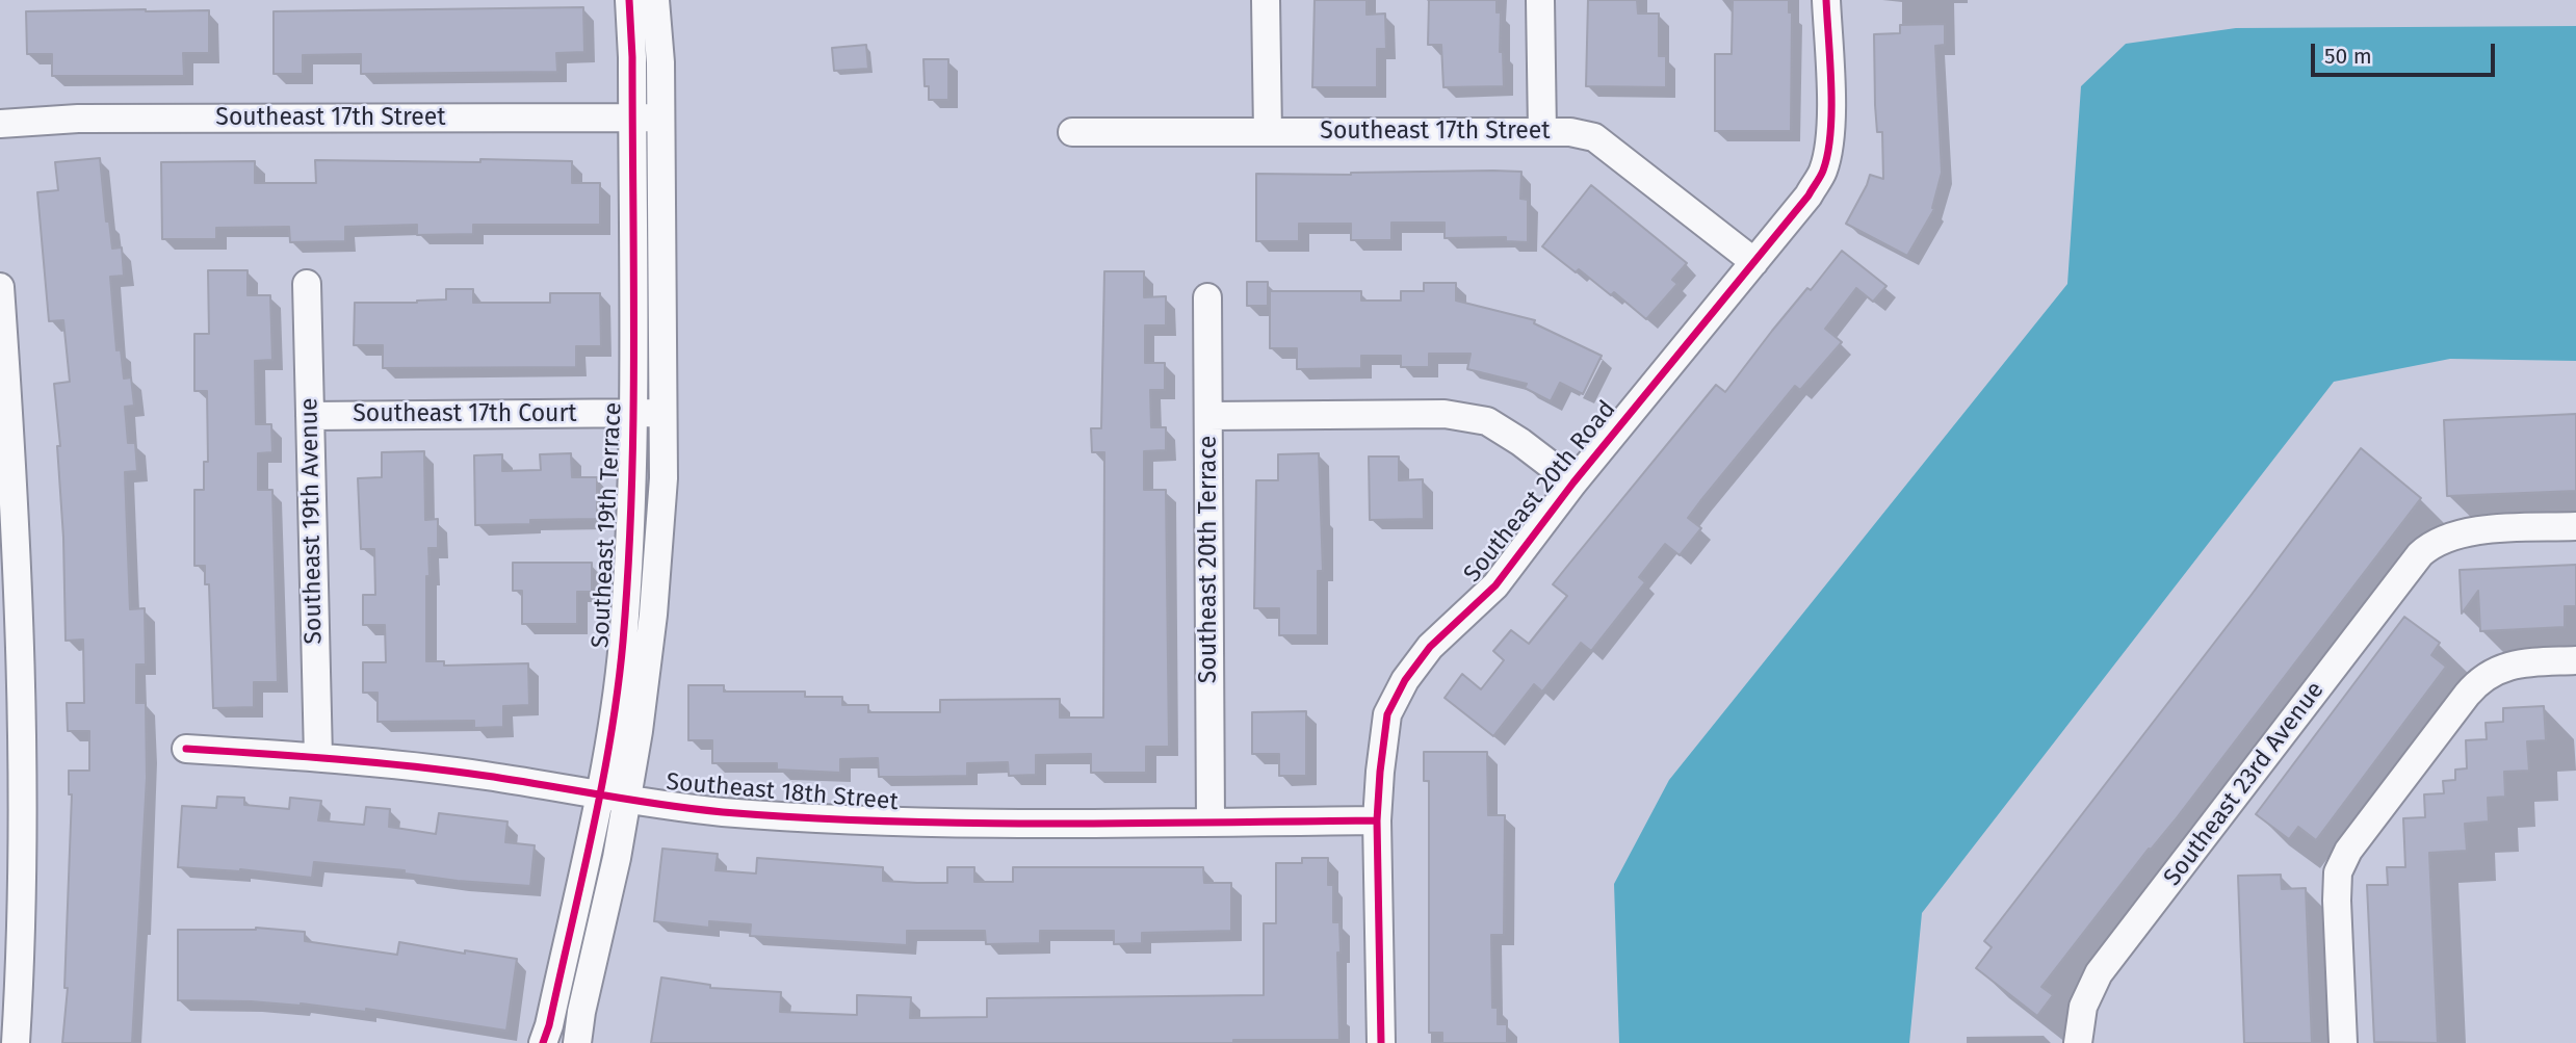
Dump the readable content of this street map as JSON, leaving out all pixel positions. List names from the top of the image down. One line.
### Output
{"streets":{"street":["Southeast 17th Street","Southeast 17th Court","Southeast 20th Road","Southeast 19th Avenue","Southeast 19th Terrace","Southeast 20th Terrace","Southeast 23rd Avenue","Southeast 18th Street"]},"crossings":[["Southeast 17th Street","Southeast 20th Road"],["Southeast 17th Street","Southeast 19th Terrace"],["Southeast 17th Court","Southeast 19th Avenue"],["Southeast 17th Court","Southeast 19th Terrace"],["Southeast 20th Road","Southeast 18th Street"],["Southeast 19th Avenue","Southeast 18th Street"],["Southeast 19th Terrace","Southeast 18th Street"],["Southeast 20th Terrace","Southeast 18th Street"]],"scale_bar":"50 m"}
